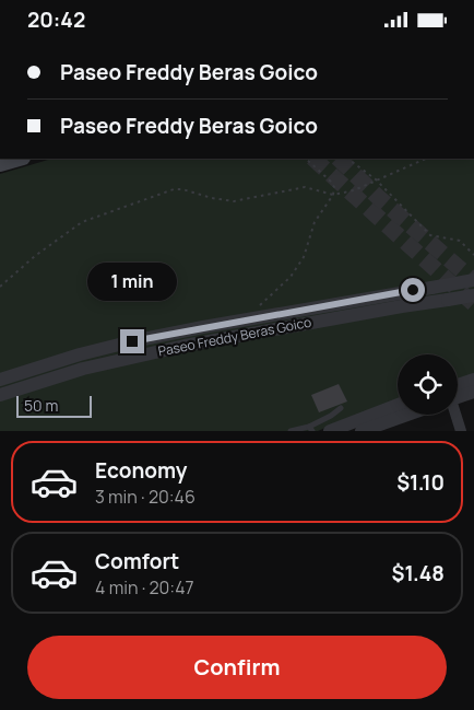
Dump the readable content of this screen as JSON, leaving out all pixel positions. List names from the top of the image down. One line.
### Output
{"streets":{"street":["Paseo Freddy Beras Goico"]},"scale_bar":"50 m","page":{"status":"20:42","banner":["Paseo Freddy Beras Goico","Paseo Freddy Beras Goico"],"bubble":"1 min","scale":"50 m","list":[{"name":"Economy","note":"3 min · 20:46","value":"$1.10"},{"name":"Comfort","note":"4 min · 20:47","value":"$1.48"}],"buttons":"Confirm"}}
